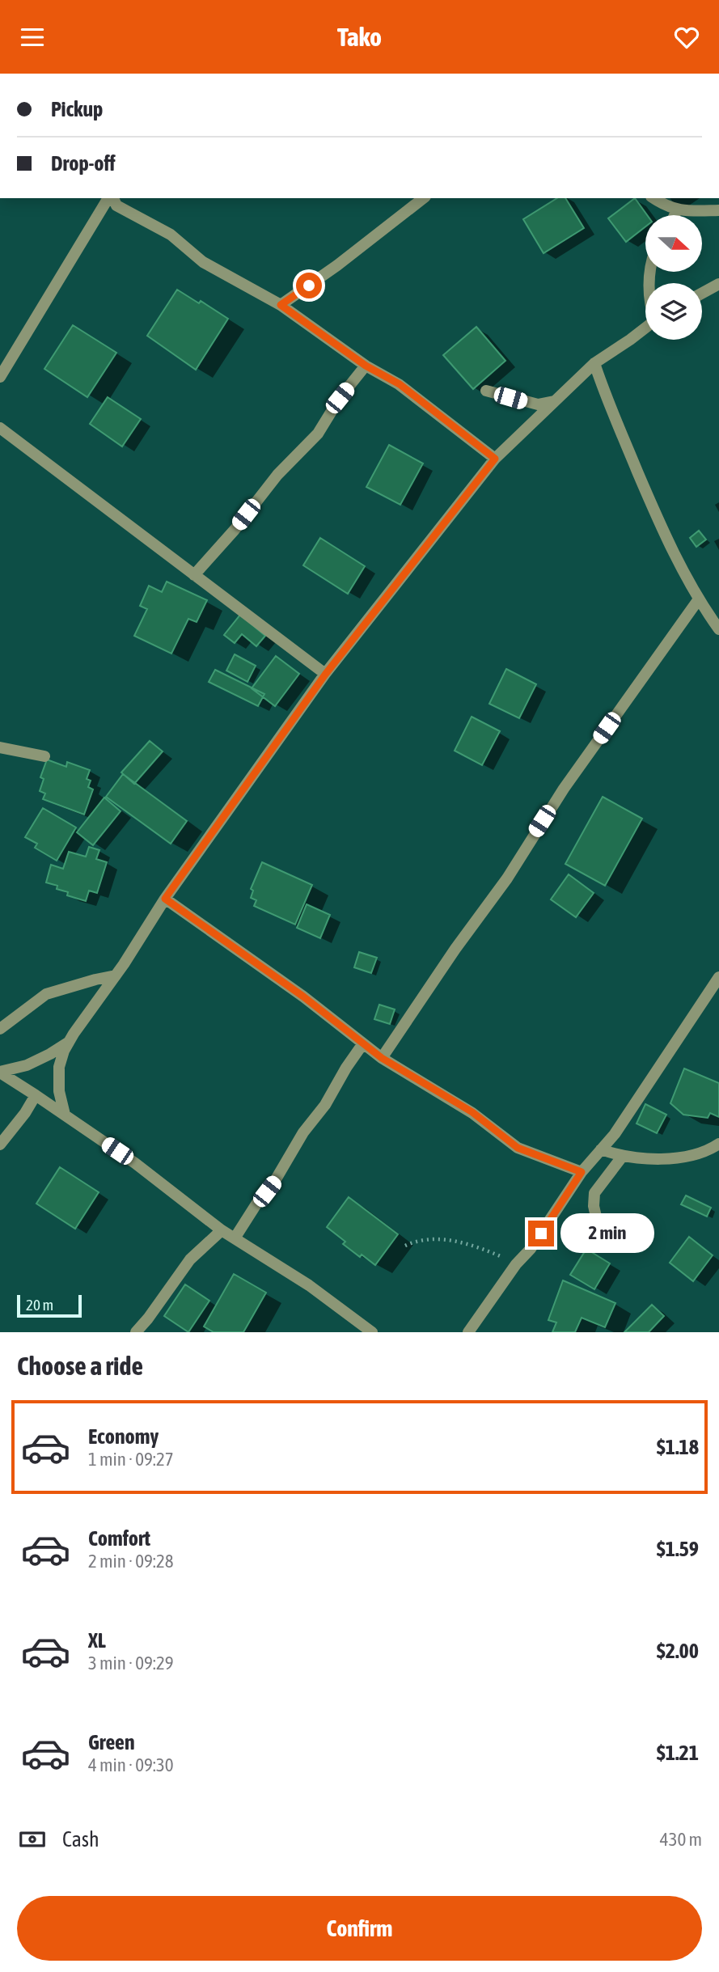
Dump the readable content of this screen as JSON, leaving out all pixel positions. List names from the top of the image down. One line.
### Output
{"scale_bar":"20 m","north":"right","page":{"header":"Tako","banner":["Pickup","Drop-off"],"bubble":"2 min","scale":"20 m","heading":"Choose a ride","list":[{"name":"Economy","note":"1 min · 09:27","value":"$1.18"},{"name":"Comfort","note":"2 min · 09:28","value":"$1.59"},{"name":"XL","note":"3 min · 09:29","value":"$2.00"},{"name":"Green","note":"4 min · 09:30","value":"$1.21"}],"pay":["Cash","430 m"],"buttons":"Confirm"}}
